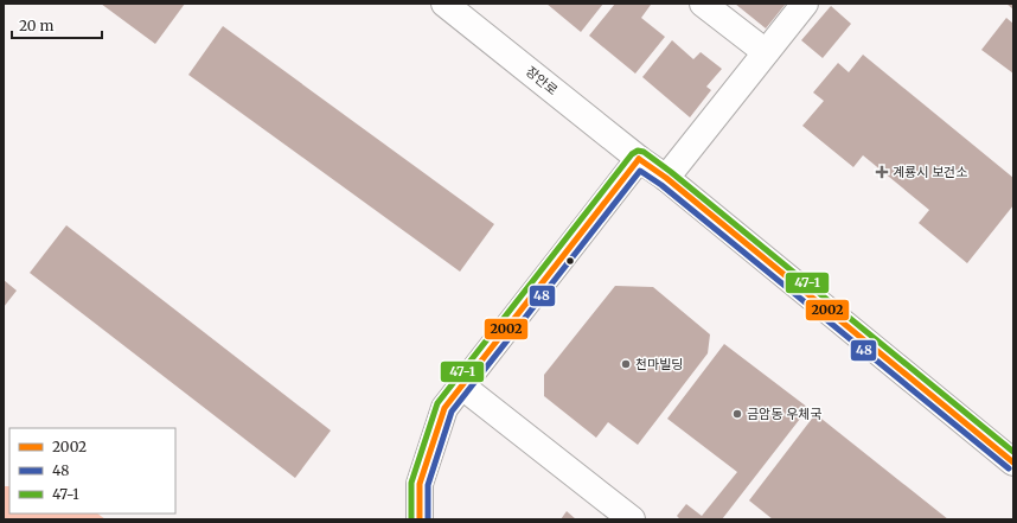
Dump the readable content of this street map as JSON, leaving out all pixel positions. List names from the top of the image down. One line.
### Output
{"streets":{"street":["장안로"]},"places":{"health":["계룡시 보건소"],"other":["천마빌딩","금암동 우체국"]},"lines":["transit line 47-1","transit line 2002","transit line 48"],"legend":["2002","48","47-1"],"scale_bar":"20 m"}
